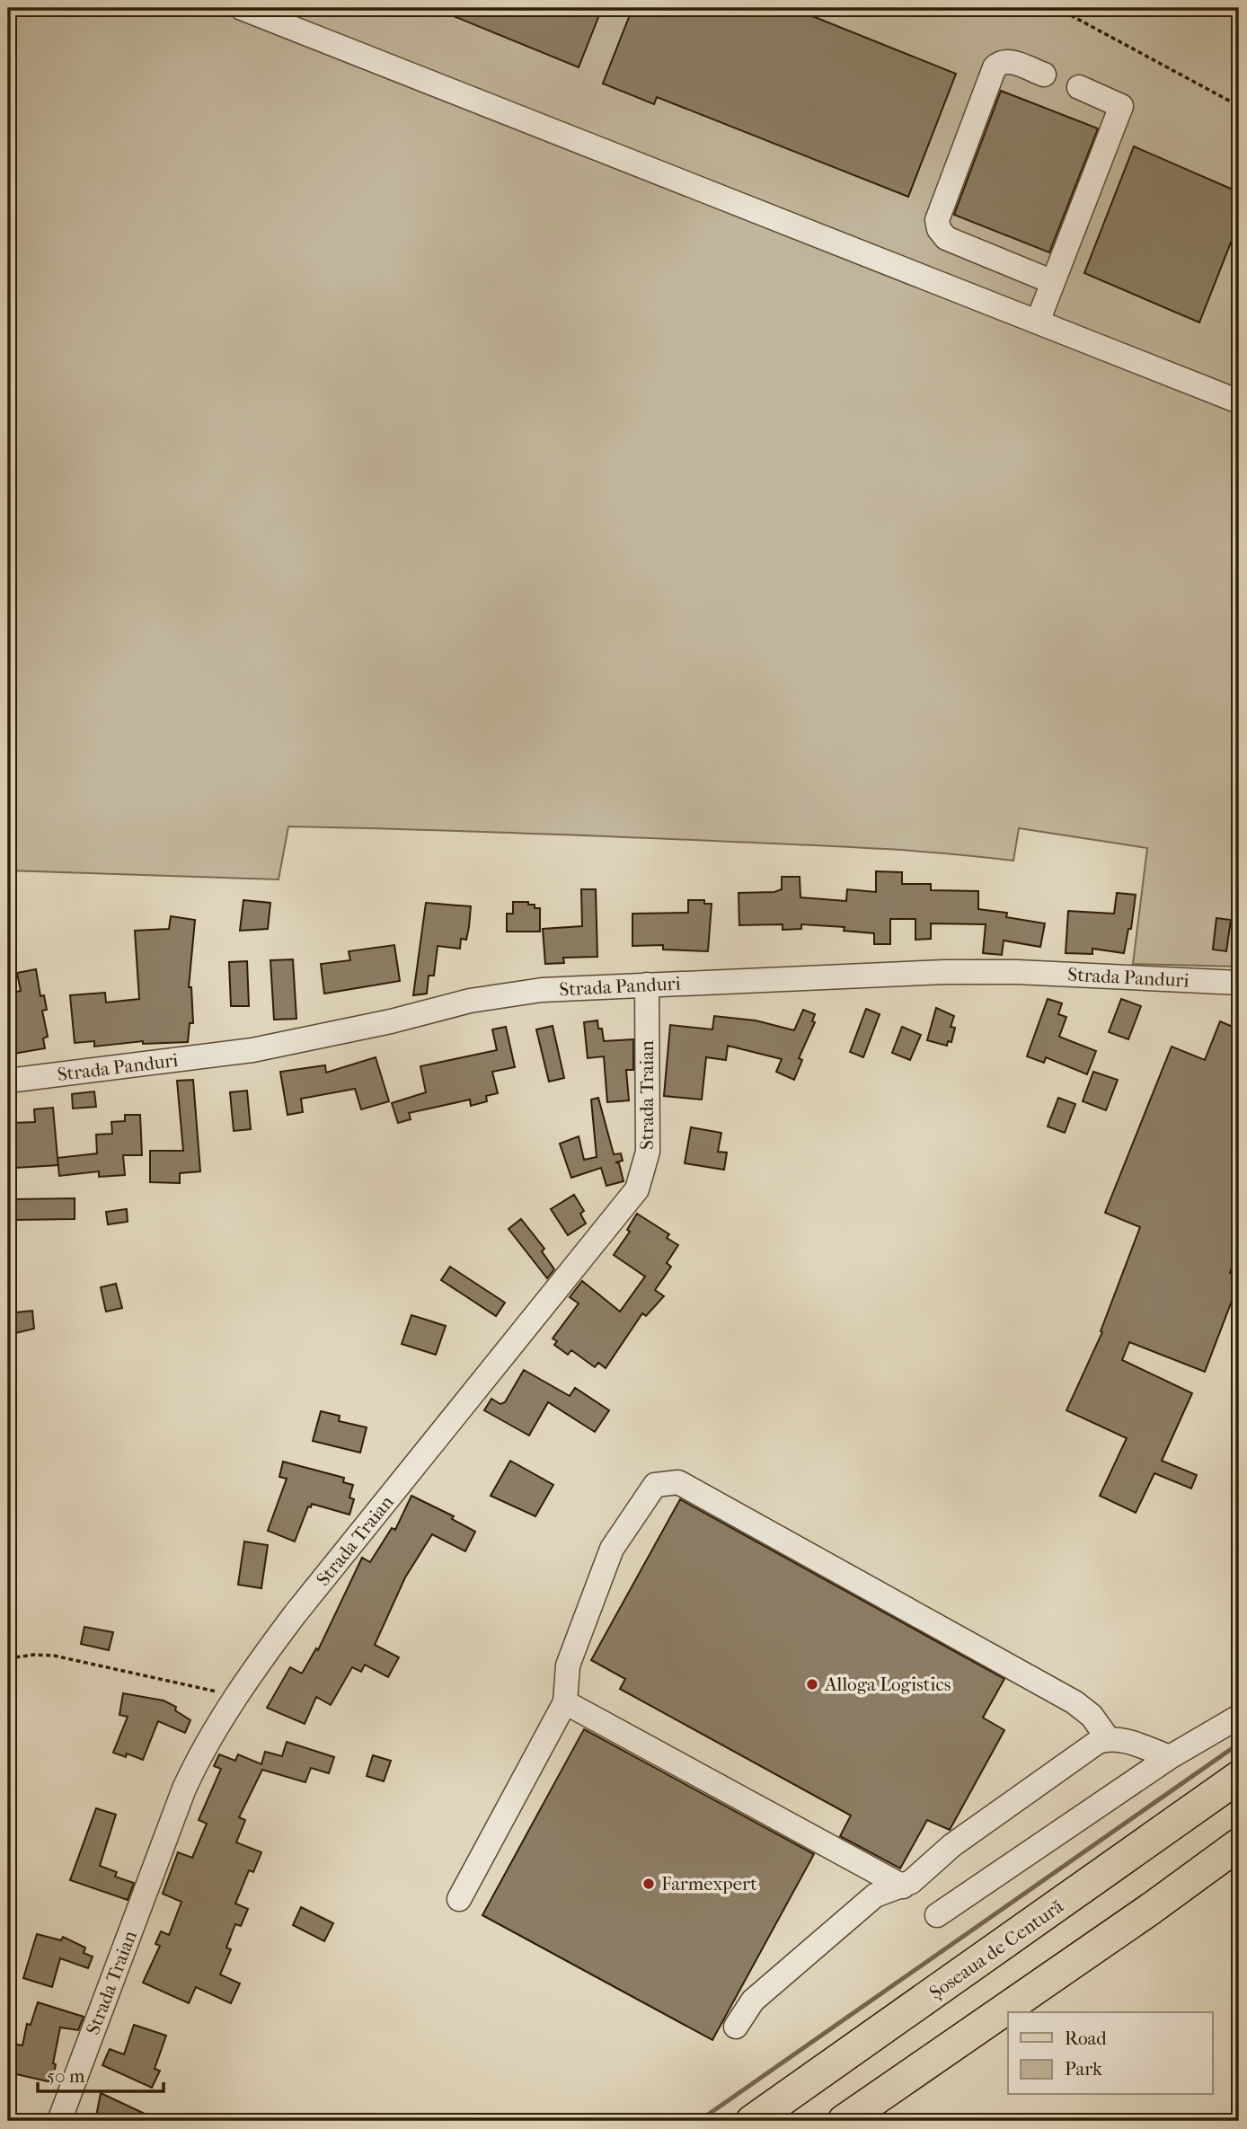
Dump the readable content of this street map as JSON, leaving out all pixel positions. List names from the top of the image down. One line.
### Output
{"streets":{"main road":["Șoseaua de Centură"],"street":["Strada Panduri","Strada Traian"]},"crossings":[["Strada Panduri","Strada Traian"]],"places":["Alloga Logistics","Farmexpert"],"legend":["Road","Park"],"scale_bar":"50 m"}
